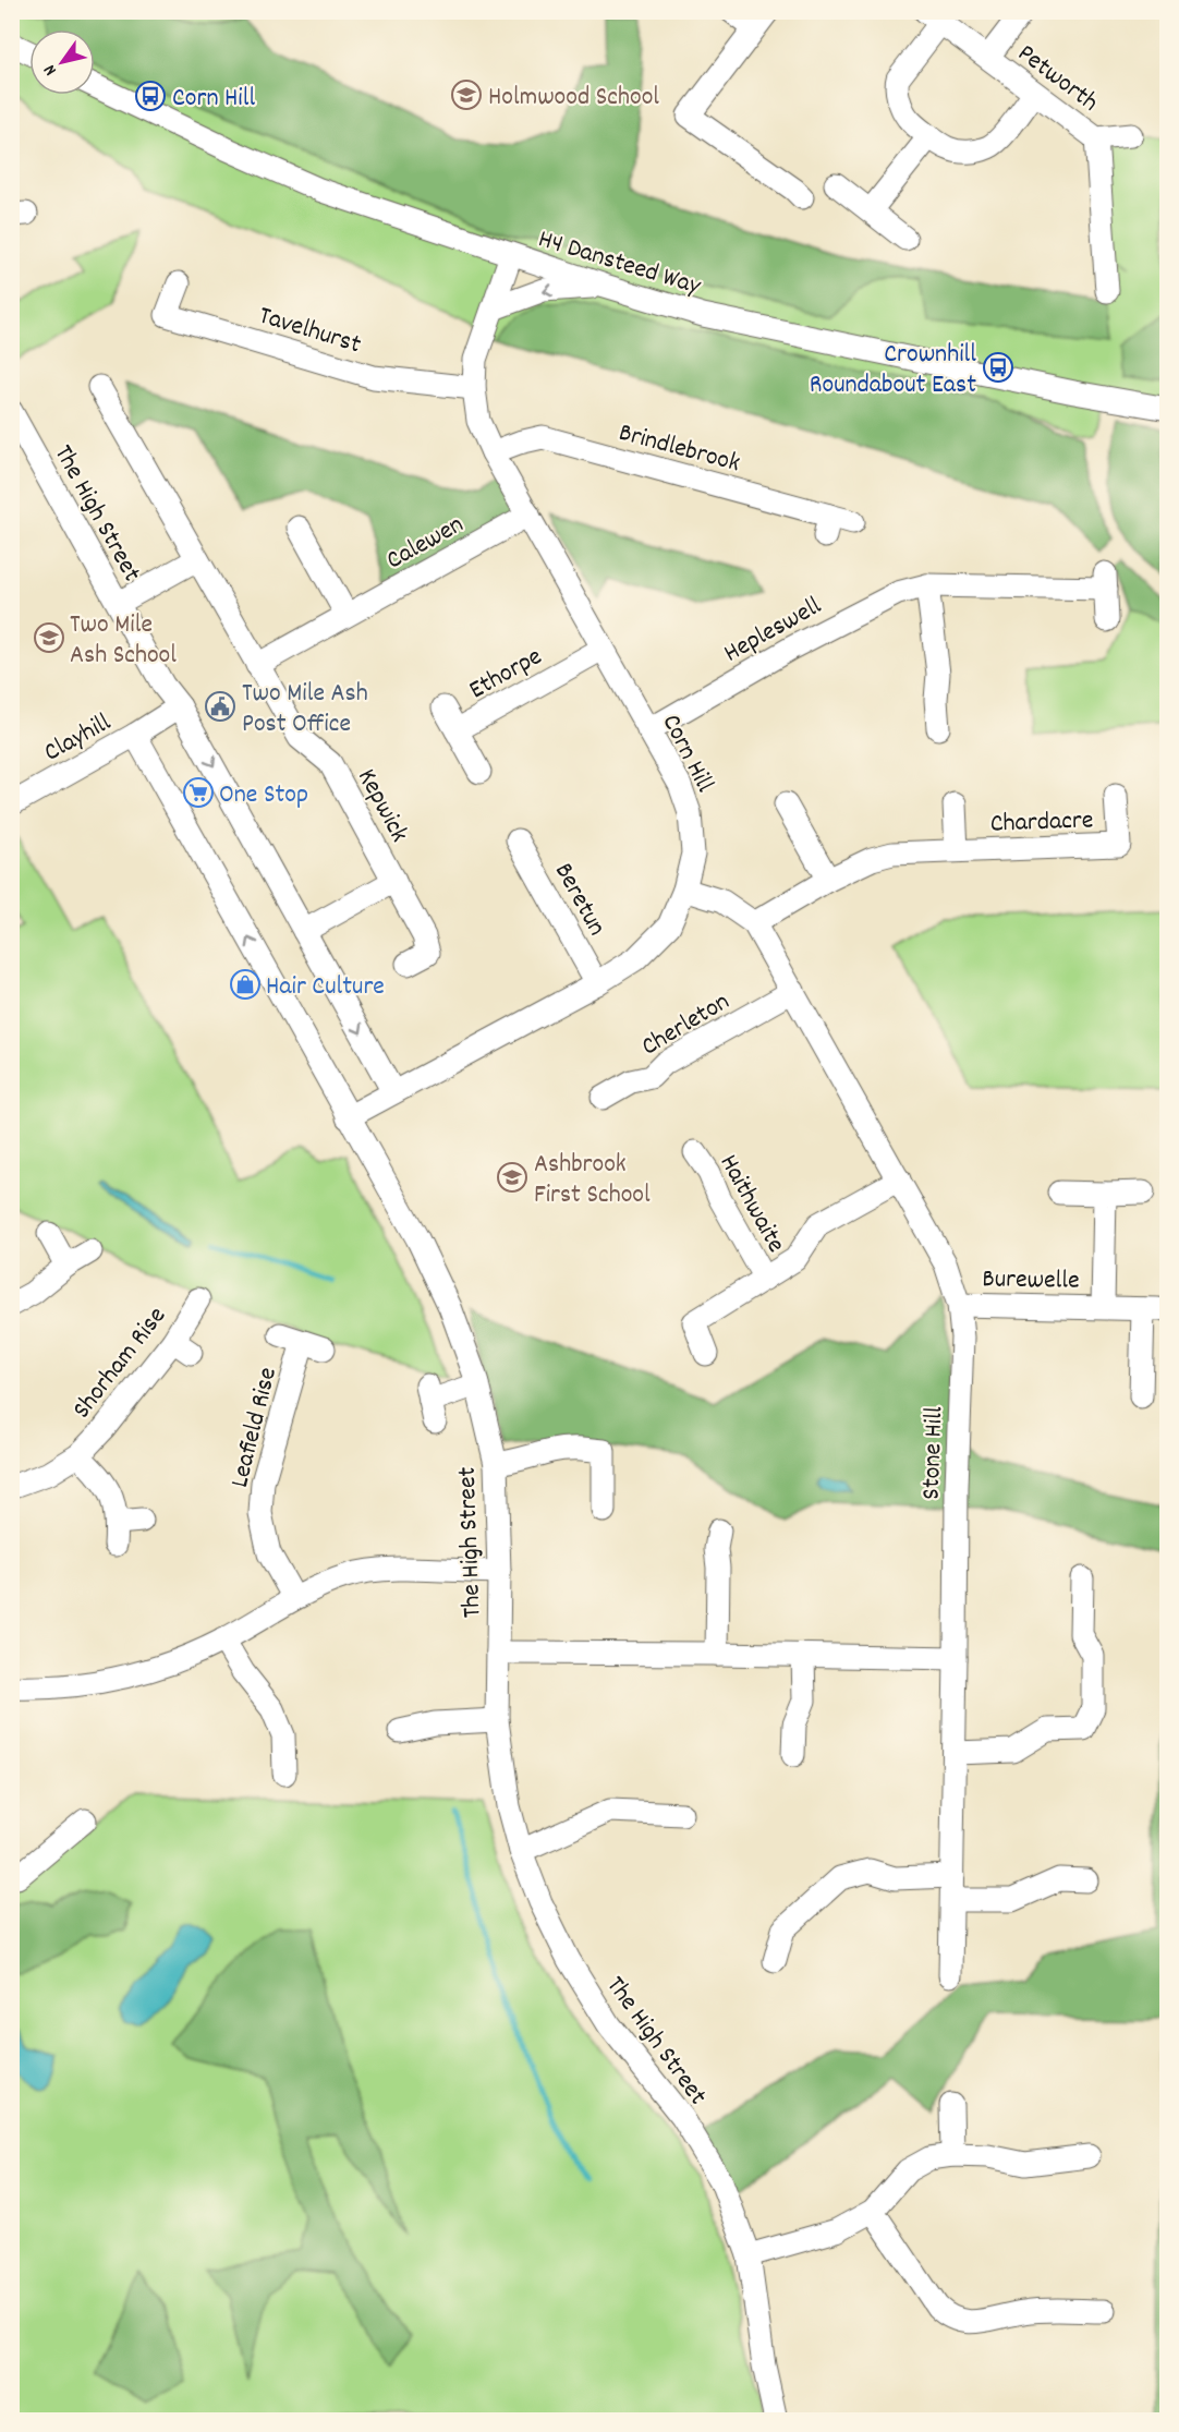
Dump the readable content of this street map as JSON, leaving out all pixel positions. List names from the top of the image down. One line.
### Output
{"streets":{"street":["Petworth","H4 Dansteed Way","Tavelhurst","Brindlebrook","The High Street","Calewen","Hepleswell","Ethorpe","Clayhill","Corn Hill","Kepwick","Chardacre","Beretun","Cherleton","Haithwaite","Burewelle","Shorham Rise","Leafield Rise","Stone Hill"]},"crossings":[["H4 Dansteed Way","Corn Hill"],["Tavelhurst","Corn Hill"],["Brindlebrook","Corn Hill"],["The High Street","Clayhill"],["The High Street","Corn Hill"],["The High Street","Kepwick"],["Calewen","Corn Hill"],["Calewen","Kepwick"],["Hepleswell","Corn Hill"],["Ethorpe","Corn Hill"],["Corn Hill","Beretun"],["Corn Hill","Stone Hill"],["Chardacre","Stone Hill"],["Cherleton","Stone Hill"],["Haithwaite","Stone Hill"],["Burewelle","Stone Hill"]],"places":{"school or university":["Holmwood School","Two Mile Ash School","Ashbrook First School"],"bus stop":["Corn Hill","Crownhill Roundabout East"],"public building":["Two Mile Ash Post Office"],"supermarket":["One Stop"],"shop":["Hair Culture"]},"north":"bottom left"}
